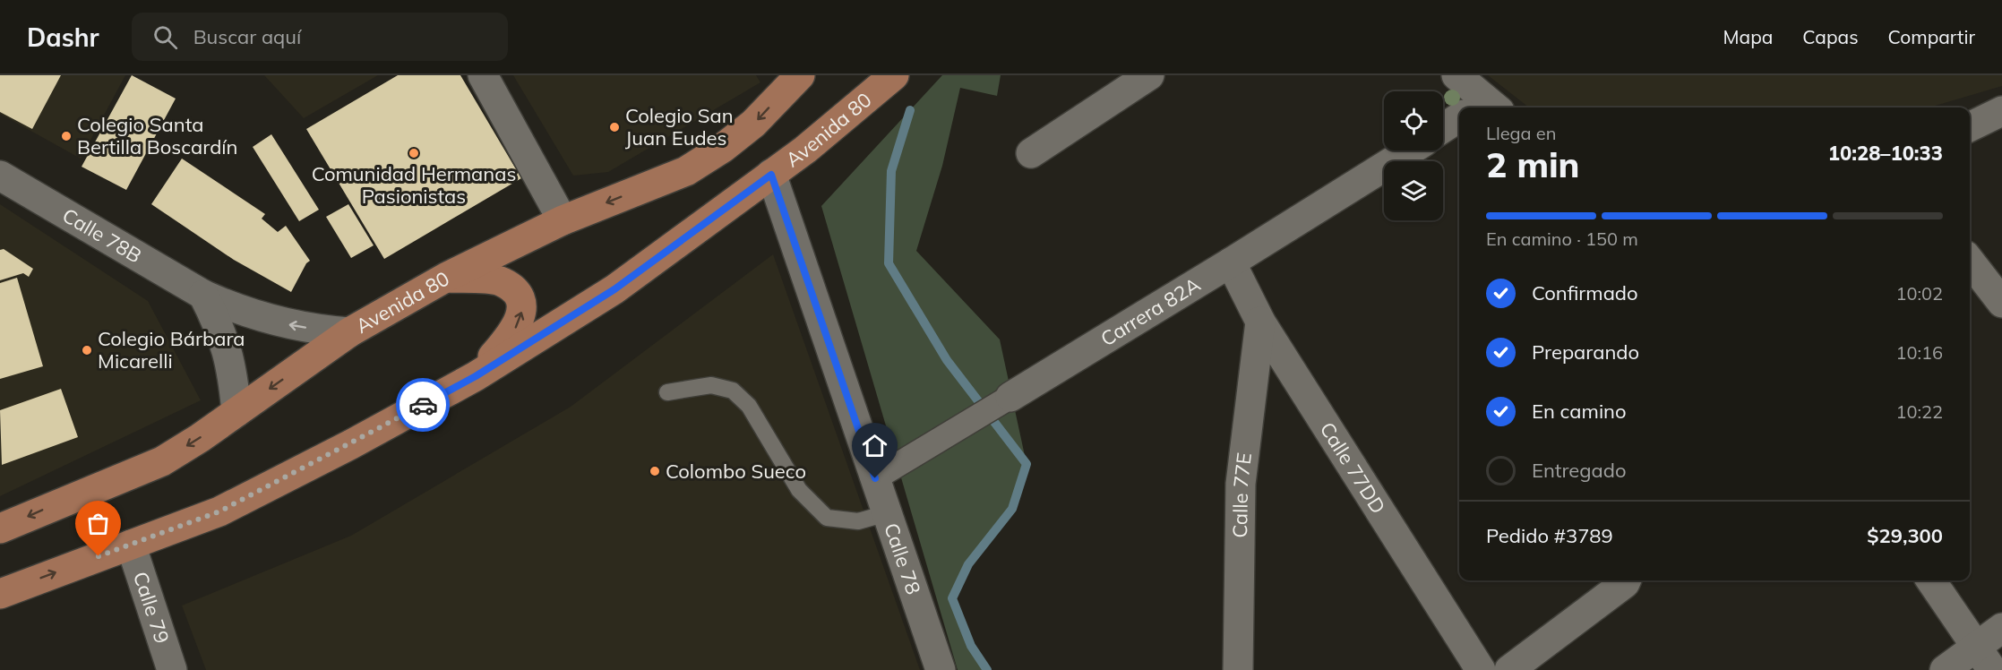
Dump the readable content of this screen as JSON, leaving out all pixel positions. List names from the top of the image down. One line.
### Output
{"streets":{"main road":["Avenida 80"],"street":["Calle 78B","Carrera 82A","Calle 77DD","Calle 77E","Calle 78","Calle 79"]},"crossings":[["Avenida 80","Calle 78B"],["Avenida 80","Calle 78"],["Avenida 80","Calle 79"],["Carrera 82A","Calle 77DD"],["Carrera 82A","Calle 78"],["Calle 77DD","Calle 77E"]],"one_way":["Calle 78B"],"places":["Colegio San Juan Eudes","Colegio Santa Bertilla Boscardín","Comunidad Hermanas Pasionistas","Colegio Bárbara Micarelli","Colombo Sueco"],"page":{"header":"Dashr","search":"Buscar aquí","nav":["Mapa","Capas","Compartir"],"heading":["2 min","Llega en","10:28–10:33"],"panel":["Pedido #3789","$29,300"],"bar":"En camino · 150 m","list":[["Confirmado","10:02"],["Preparando","10:16"],["En camino","10:22"],"Entregado"]}}
